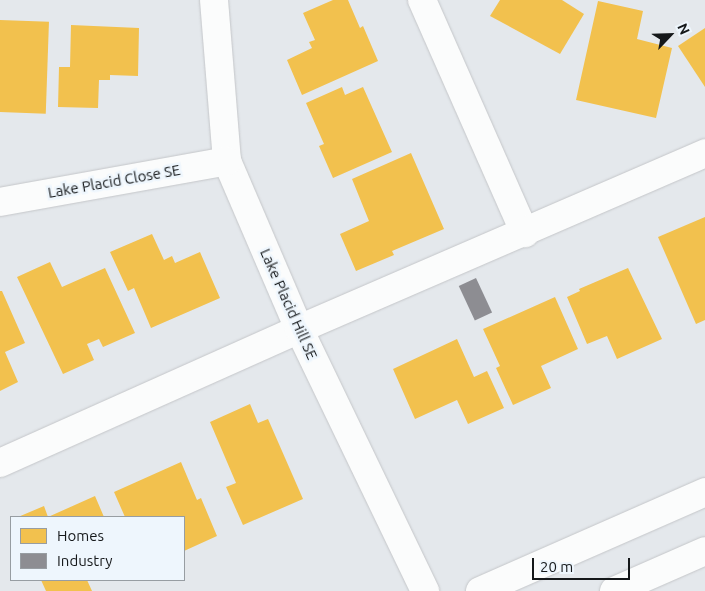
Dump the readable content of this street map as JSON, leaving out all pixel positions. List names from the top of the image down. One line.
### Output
{"streets":{"street":["Lake Placid Close SE","Lake Placid Hill SE"]},"crossings":[["Lake Placid Close SE","Lake Placid Hill SE"]],"legend":["Homes","Industry"],"scale_bar":"20 m","north":"top right"}
